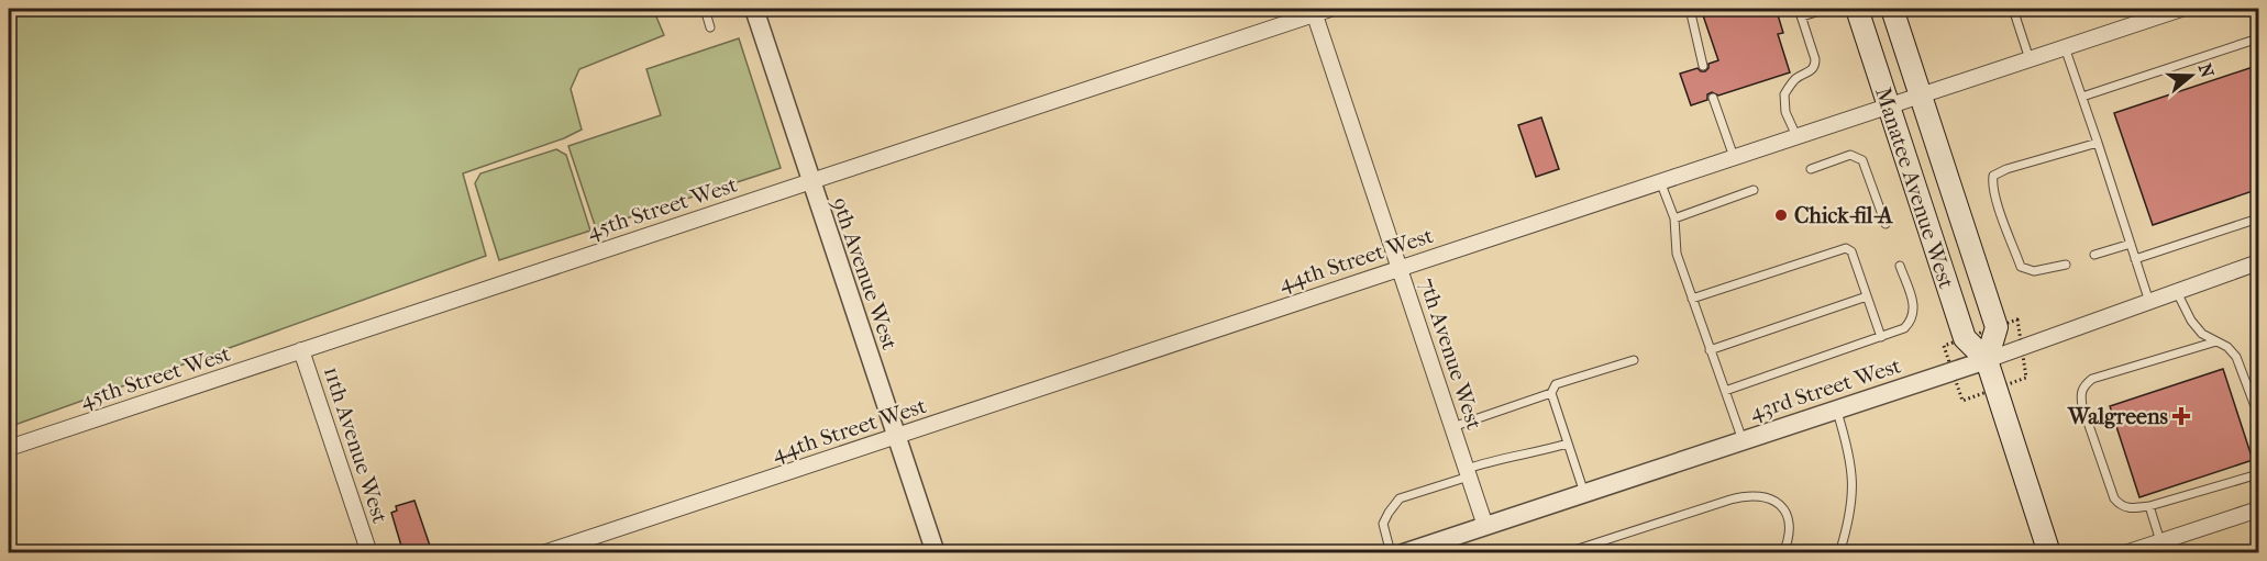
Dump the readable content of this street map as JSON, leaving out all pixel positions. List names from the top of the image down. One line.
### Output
{"streets":{"main road":["Manatee Avenue West"],"street":["45th Street West","44th Street West","9th Avenue West","7th Avenue West","43rd Street West","11th Avenue West"]},"crossings":[["Manatee Avenue West","44th Street West"],["Manatee Avenue West","43rd Street West"],["45th Street West","9th Avenue West"],["45th Street West","7th Avenue West"],["45th Street West","11th Avenue West"],["44th Street West","9th Avenue West"],["44th Street West","7th Avenue West"],["7th Avenue West","43rd Street West"]],"places":{"other":["Chick-fil-A"],"health":["Walgreens"]},"north":"right"}
